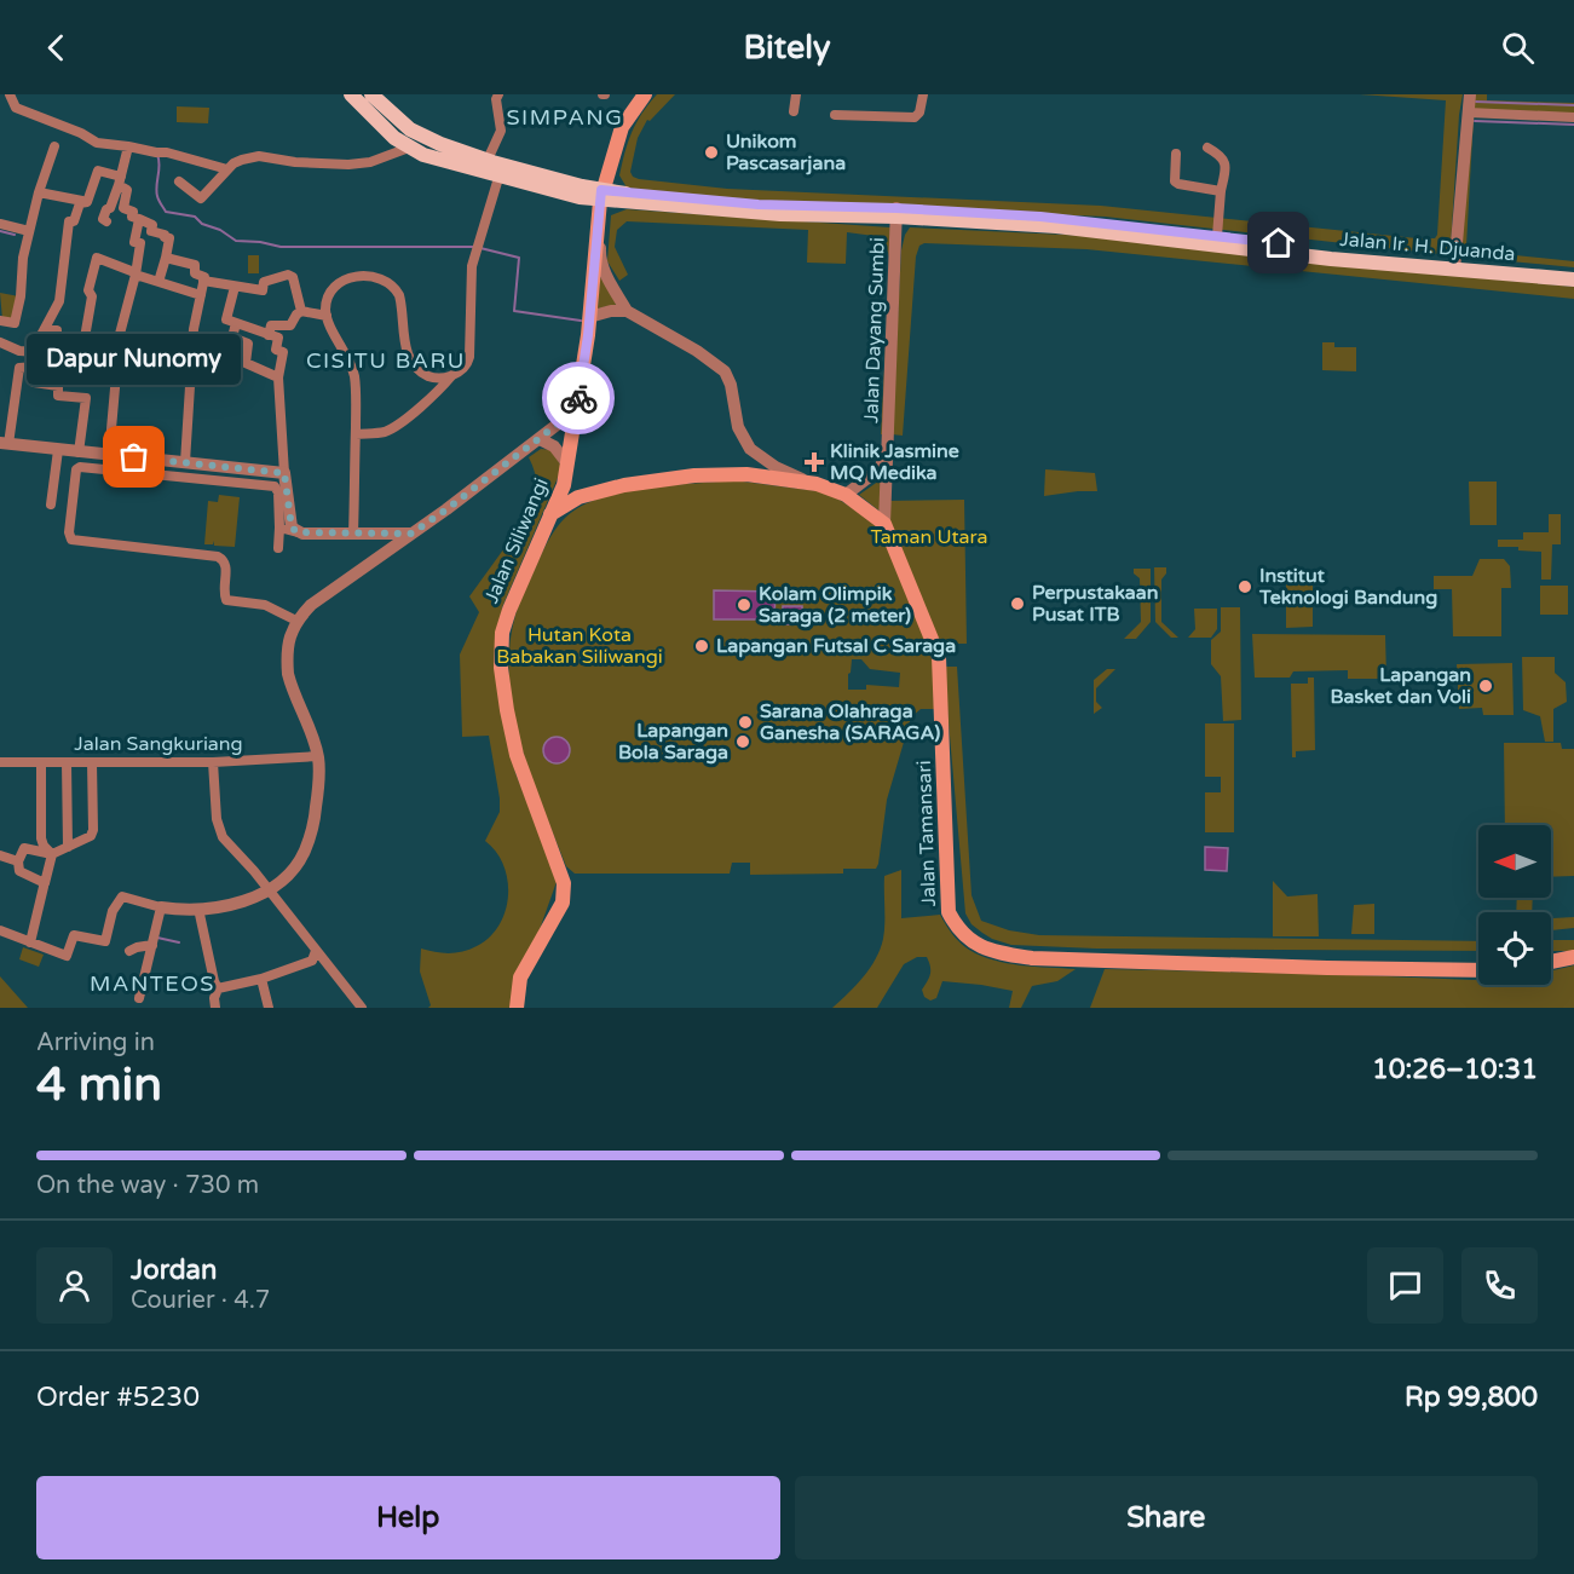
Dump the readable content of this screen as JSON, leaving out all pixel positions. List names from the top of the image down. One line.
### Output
{"streets":{"main road":["Jalan Ir. H. Djuanda","Jalan Siliwangi","Jalan Tamansari"],"street":["Jalan Dayang Sumbi","Jalan Sangkuriang"]},"crossings":[["Jalan Ir. H. Djuanda","Jalan Dayang Sumbi"],["Jalan Ir. H. Djuanda","Jalan Siliwangi"],["Jalan Dayang Sumbi","Jalan Tamansari"]],"districts":["SIMPANG","CISITU BARU","MANTEOS"],"parks":["Taman Utara","Hutan Kota Babakan Siliwangi"],"places":{"other":["Unikom Pascasarjana","Dapur Nunomy","Institut Teknologi Bandung","Perpustakaan Pusat ITB","Kolam Olimpik Saraga (2 meter)","Lapangan Futsal C Saraga","Lapangan Basket dan Voli","Sarana Olahraga Ganesha (SARAGA)","Lapangan Bola Saraga"],"health":["Klinik Jasmine MQ Medika"]},"north":"left","page":{"header":"Bitely","bubble":"Dapur Nunomy","heading":["4 min","Arriving in","10:26–10:31"],"panel":["Jordan","Courier · 4.7","Order #5230","Rp 99,800"],"bar":"On the way · 730 m","buttons":["Help","Share"]}}
